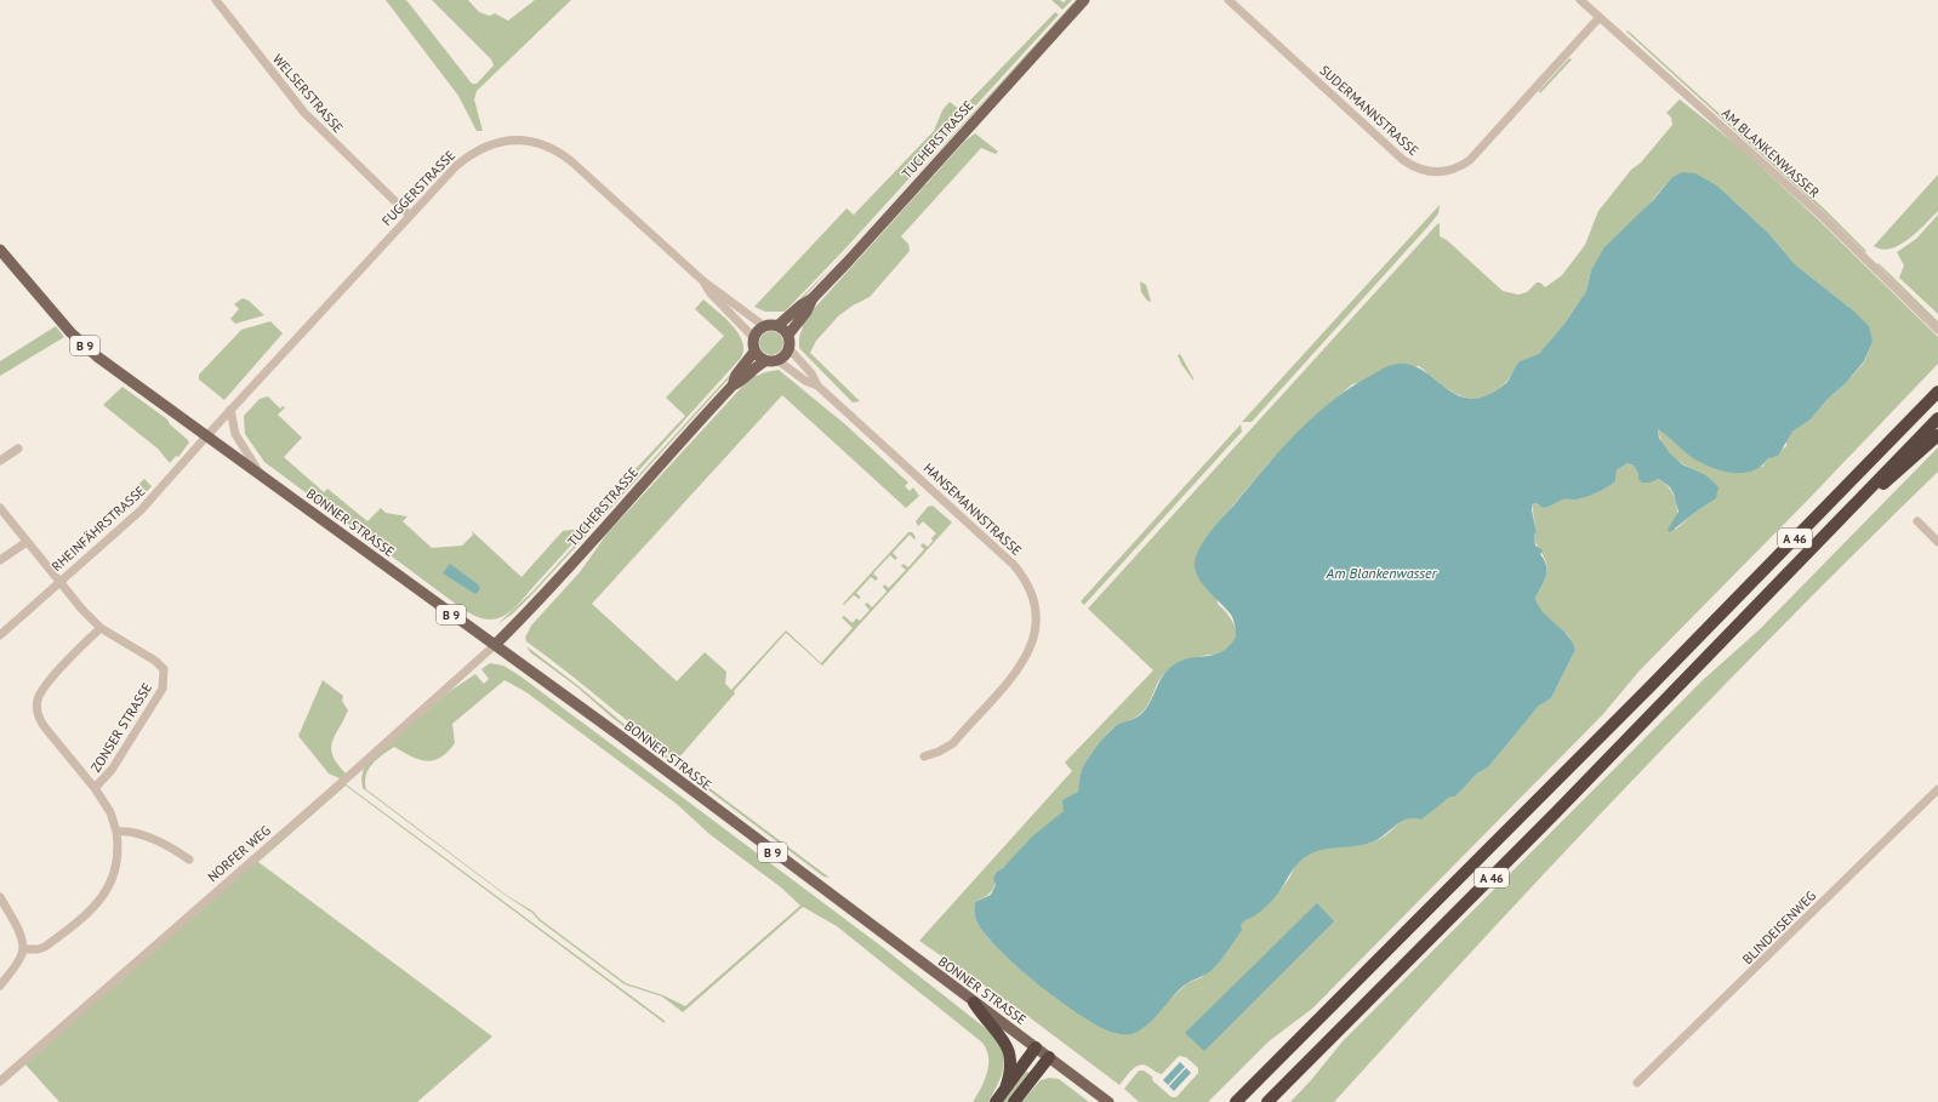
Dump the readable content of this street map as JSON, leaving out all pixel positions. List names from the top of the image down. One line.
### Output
{"streets":{"highway":["A 46"],"main road":["TUCHERSTRASSE","B 9","BONNER STRASSE"],"street":["WELSERSTRASSE","SUDERMANNSTRASSE","AM BLANKENWASSER","FUGGERSTRASSE","HANSEMANNSTRASSE","RHEINFÄHRSTRASSE","ZONSER STRASSE","NORFER WEG","BLINDEISENWEG"]},"crossings":[["WELSERSTRASSE","FUGGERSTRASSE"],["SUDERMANNSTRASSE","AM BLANKENWASSER"],["TUCHERSTRASSE","FUGGERSTRASSE"],["TUCHERSTRASSE","HANSEMANNSTRASSE"],["TUCHERSTRASSE","BONNER STRASSE"],["TUCHERSTRASSE","NORFER WEG"],["FUGGERSTRASSE","B 9"],["FUGGERSTRASSE","HANSEMANNSTRASSE"],["FUGGERSTRASSE","BONNER STRASSE"],["FUGGERSTRASSE","RHEINFÄHRSTRASSE"],["B 9","BONNER STRASSE"],["B 9","RHEINFÄHRSTRASSE"],["BONNER STRASSE","RHEINFÄHRSTRASSE"],["BONNER STRASSE","NORFER WEG"],["RHEINFÄHRSTRASSE","ZONSER STRASSE"]],"water":["Am Blankenwasser"]}
